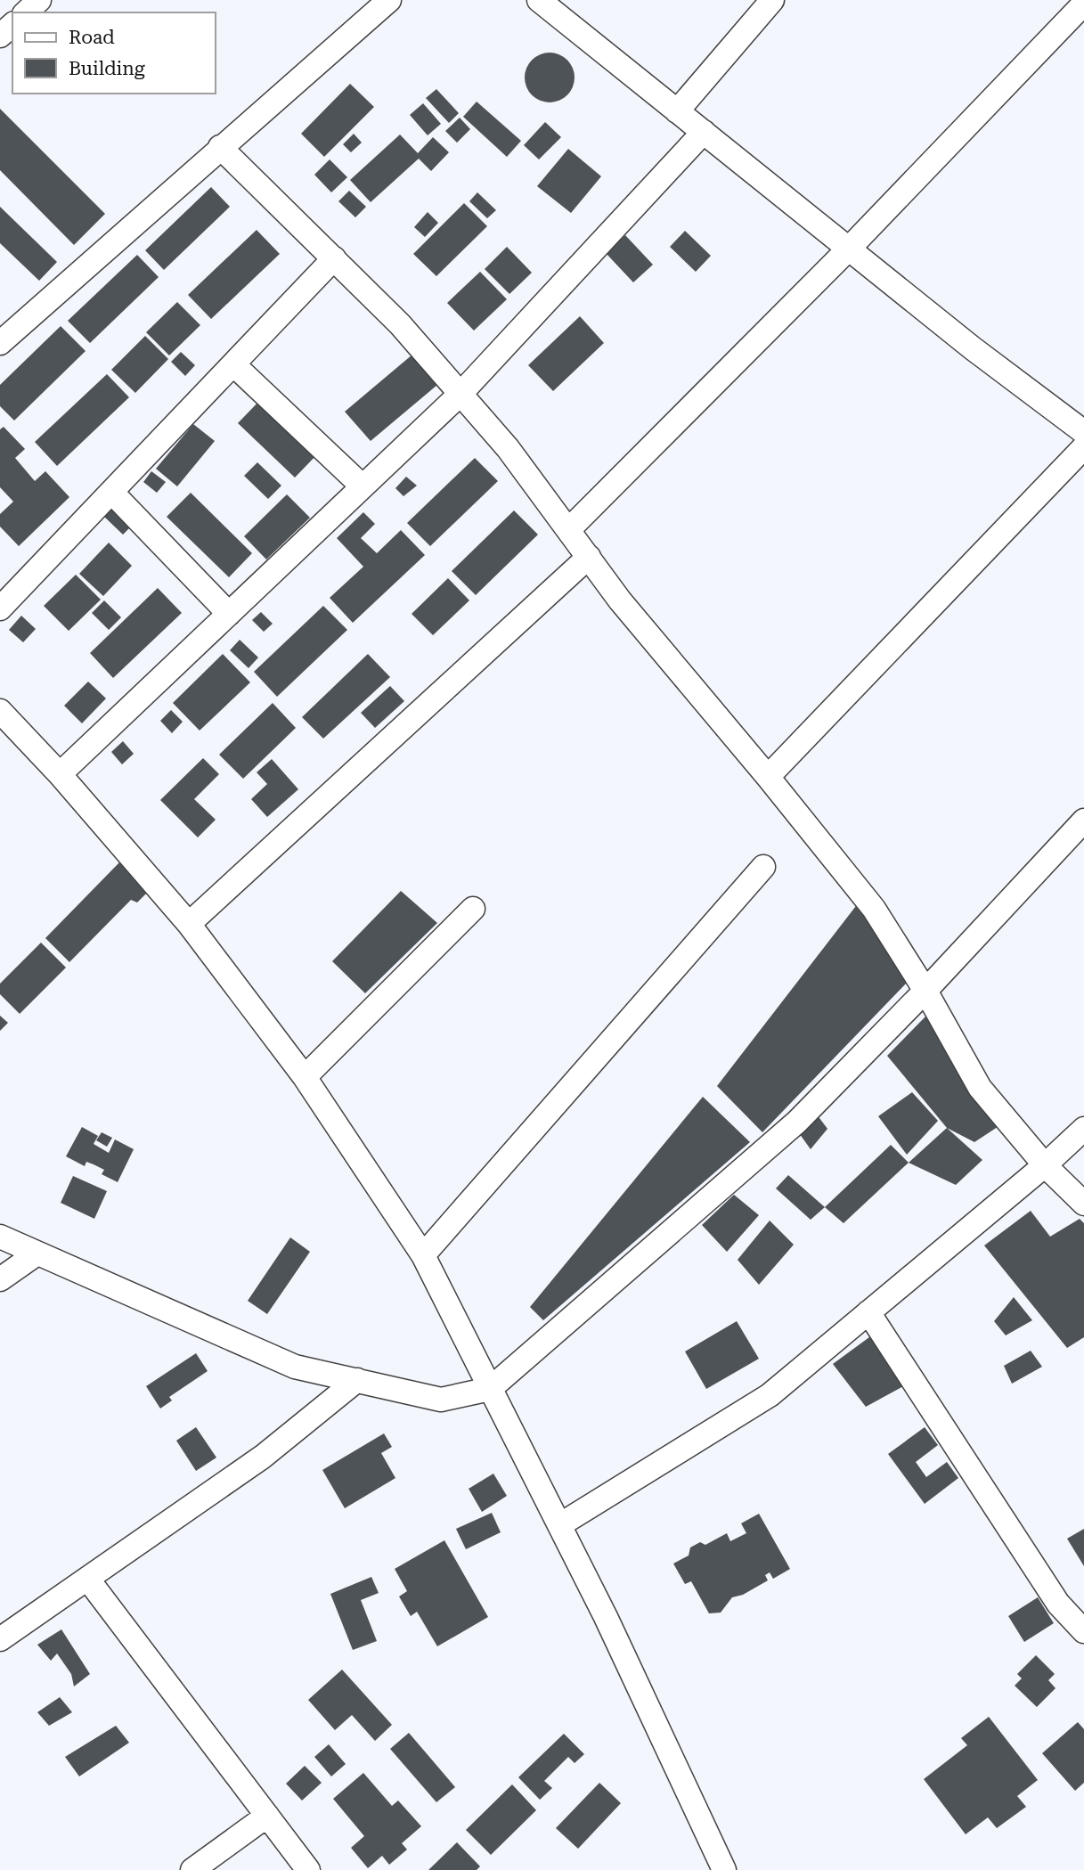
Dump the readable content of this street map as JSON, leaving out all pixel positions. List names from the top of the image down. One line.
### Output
{"legend":["Road","Building"]}
